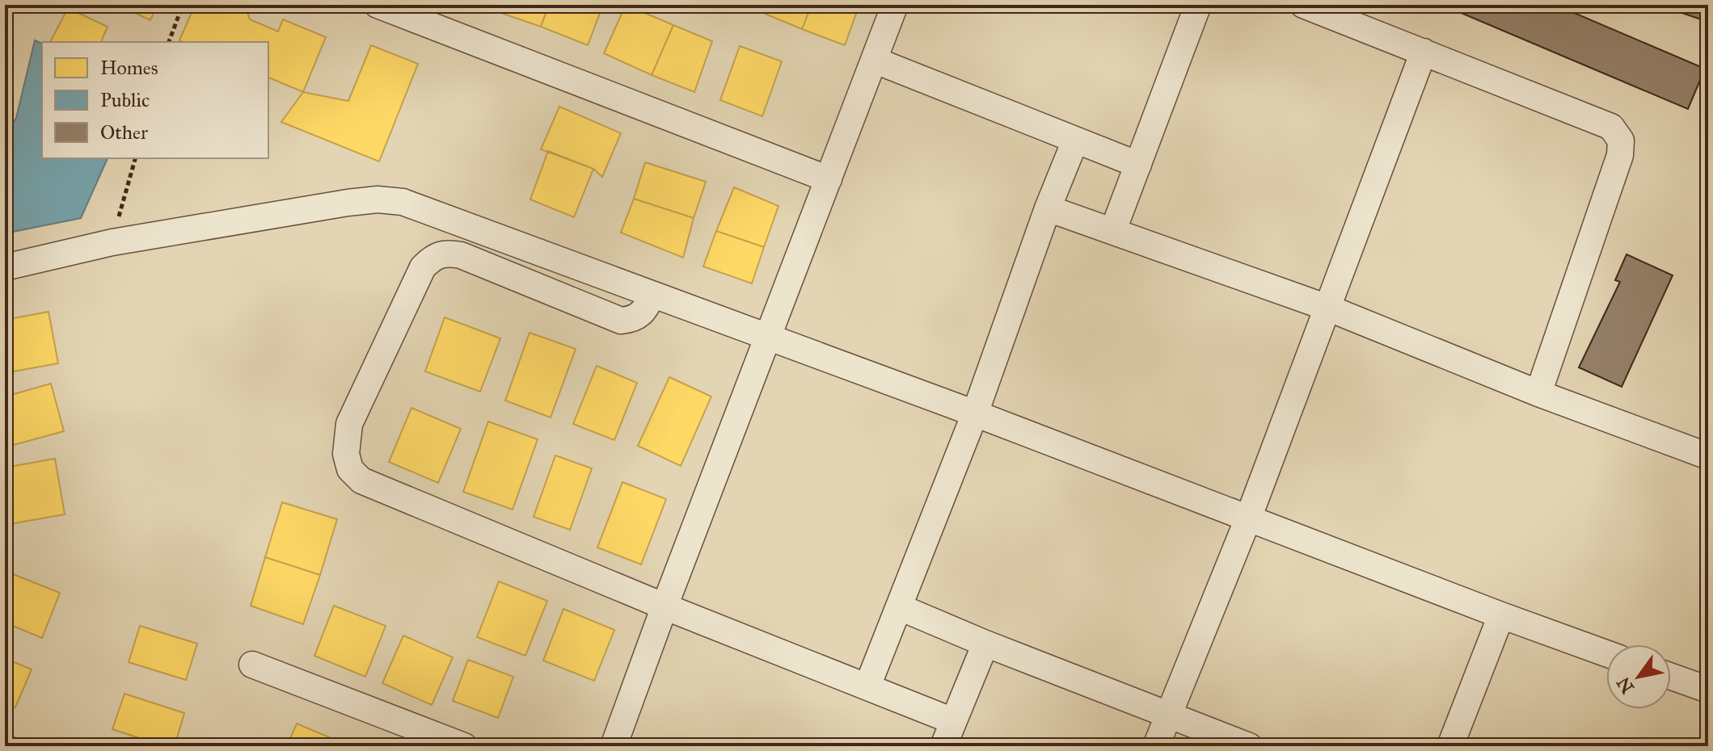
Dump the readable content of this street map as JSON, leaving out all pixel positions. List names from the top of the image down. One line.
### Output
{"legend":["Homes","Public","Other"],"north":"bottom left"}
